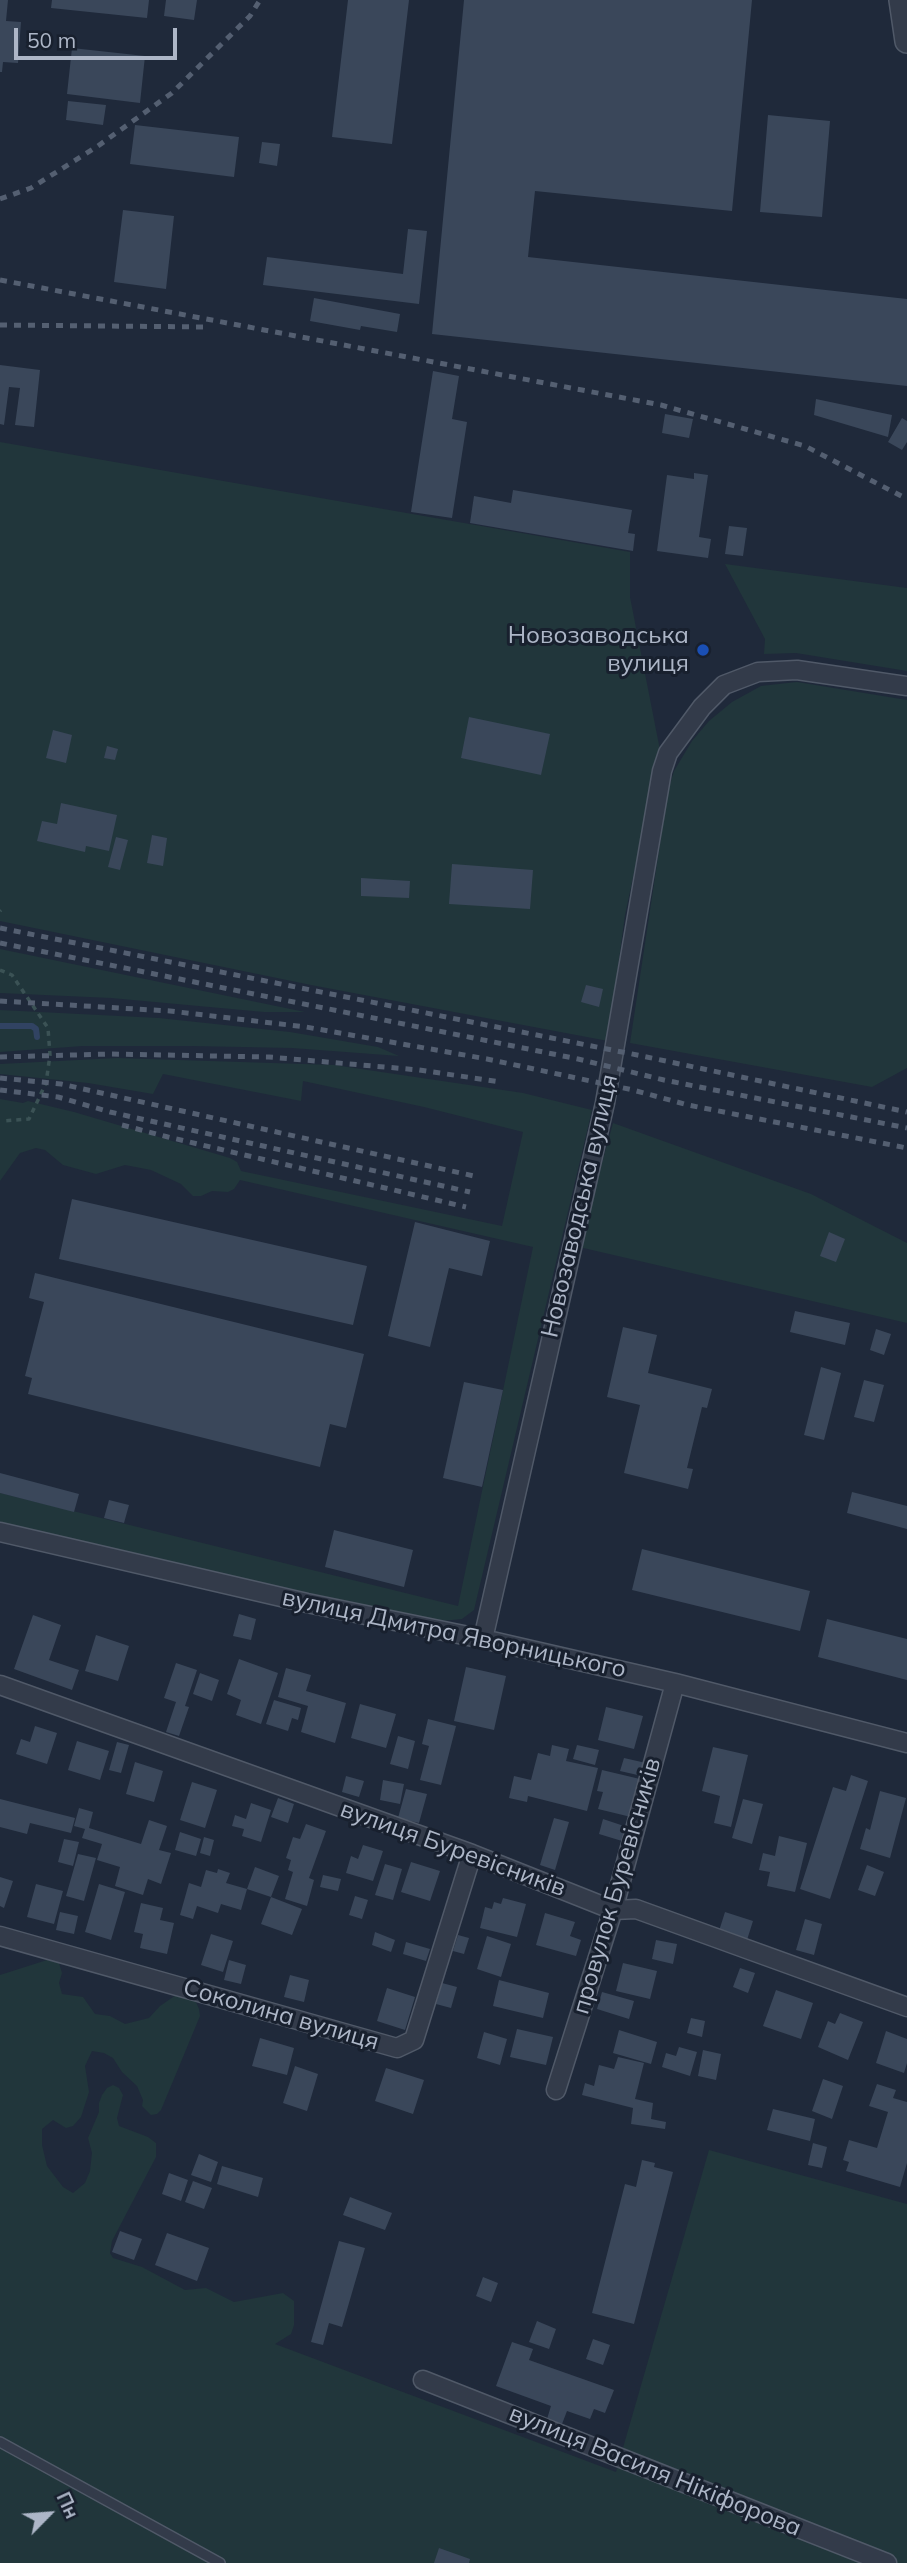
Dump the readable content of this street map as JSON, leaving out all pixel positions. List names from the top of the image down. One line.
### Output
{"streets":{"street":["Новозаводська вулиця","вулиця Дмитра Яворницького","вулиця Буревісників","провулок Буревісників","Соколина вулиця","вулиця Василя Нікіфорова"]},"crossings":[["Новозаводська вулиця","вулиця Дмитра Яворницького"],["вулиця Дмитра Яворницького","провулок Буревісників"],["вулиця Буревісників","провулок Буревісників"],["вулиця Буревісників","Соколина вулиця"]],"places":["Новозаводська вулиця"],"scale_bar":"50 m","north":"top right"}
